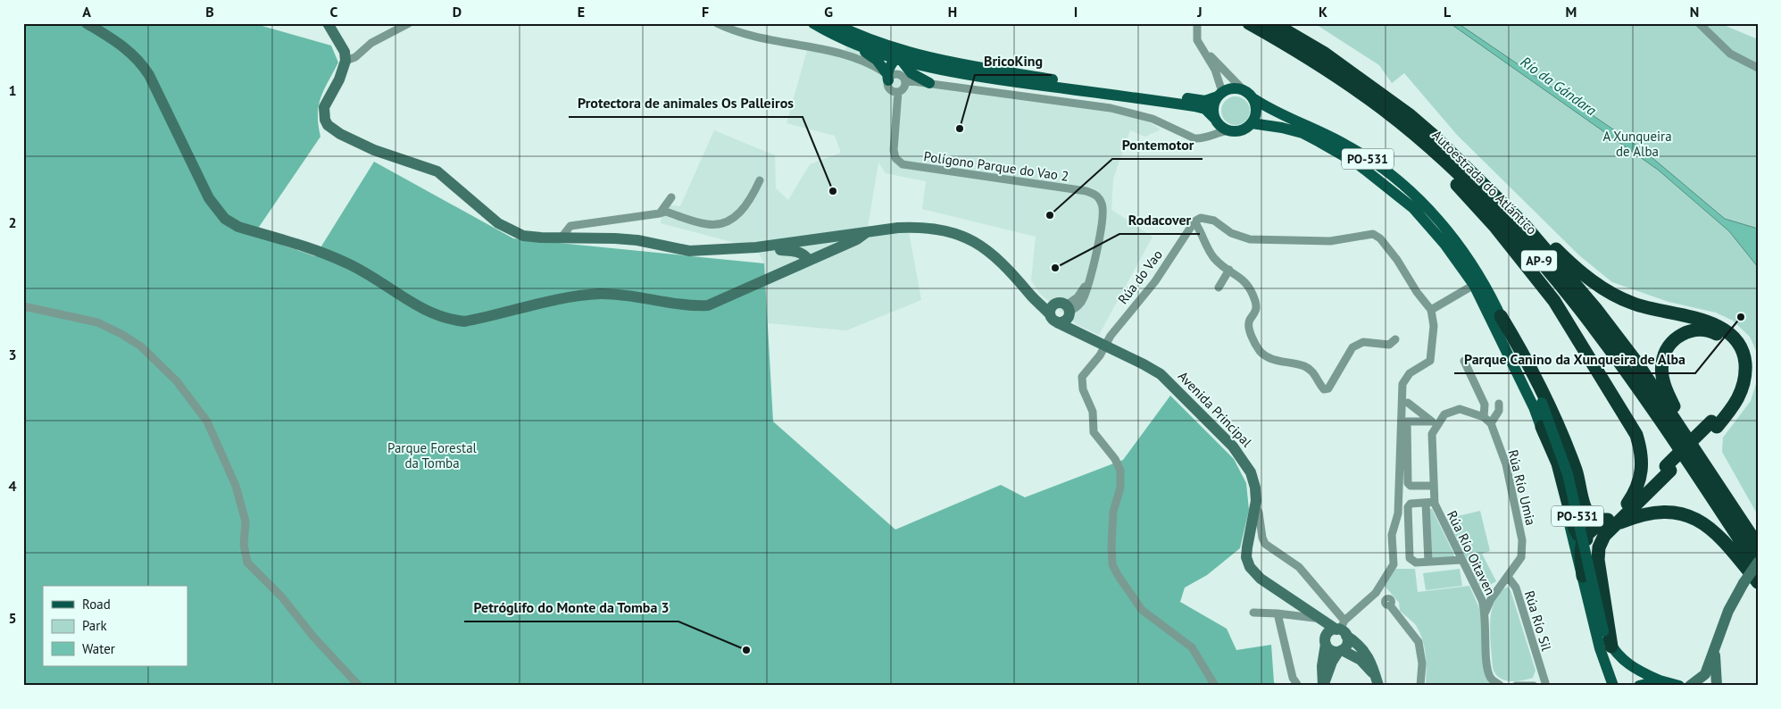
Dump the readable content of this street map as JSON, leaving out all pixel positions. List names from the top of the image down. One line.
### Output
{"streets":{"highway":["Autoestrada do Atlántico","AP-9"],"main road":["PO-531"],"street":["Polígono Parque do Vao 2","Rúa do Vao","Avenida Principal","Rúa Río Umia","Rúa Río Oitaven","Rúa Río Sil"]},"crossings":[["Polígono Parque do Vao 2","Avenida Principal"],["Rúa do Vao","Avenida Principal"],["Rúa Río Umia","Rúa Río Oitaven"],["Rúa Río Umia","Rúa Río Sil"]],"water":["Río da Gándara"],"parks":["A Xunqueira de Alba","Parque Forestal da Tomba"],"places":["BricoKing","Protectora de animales Os Palleiros","Pontemotor","Rodacover","Parque Canino da Xunqueira de Alba","Petróglifo do Monte da Tomba 3"],"legend":["Road","Park","Water"],"grid":{"columns":["A","B","C","D","E","F","G","H","I","J","K","L","M","N"],"rows":["1","2","3","4","5"]}}
